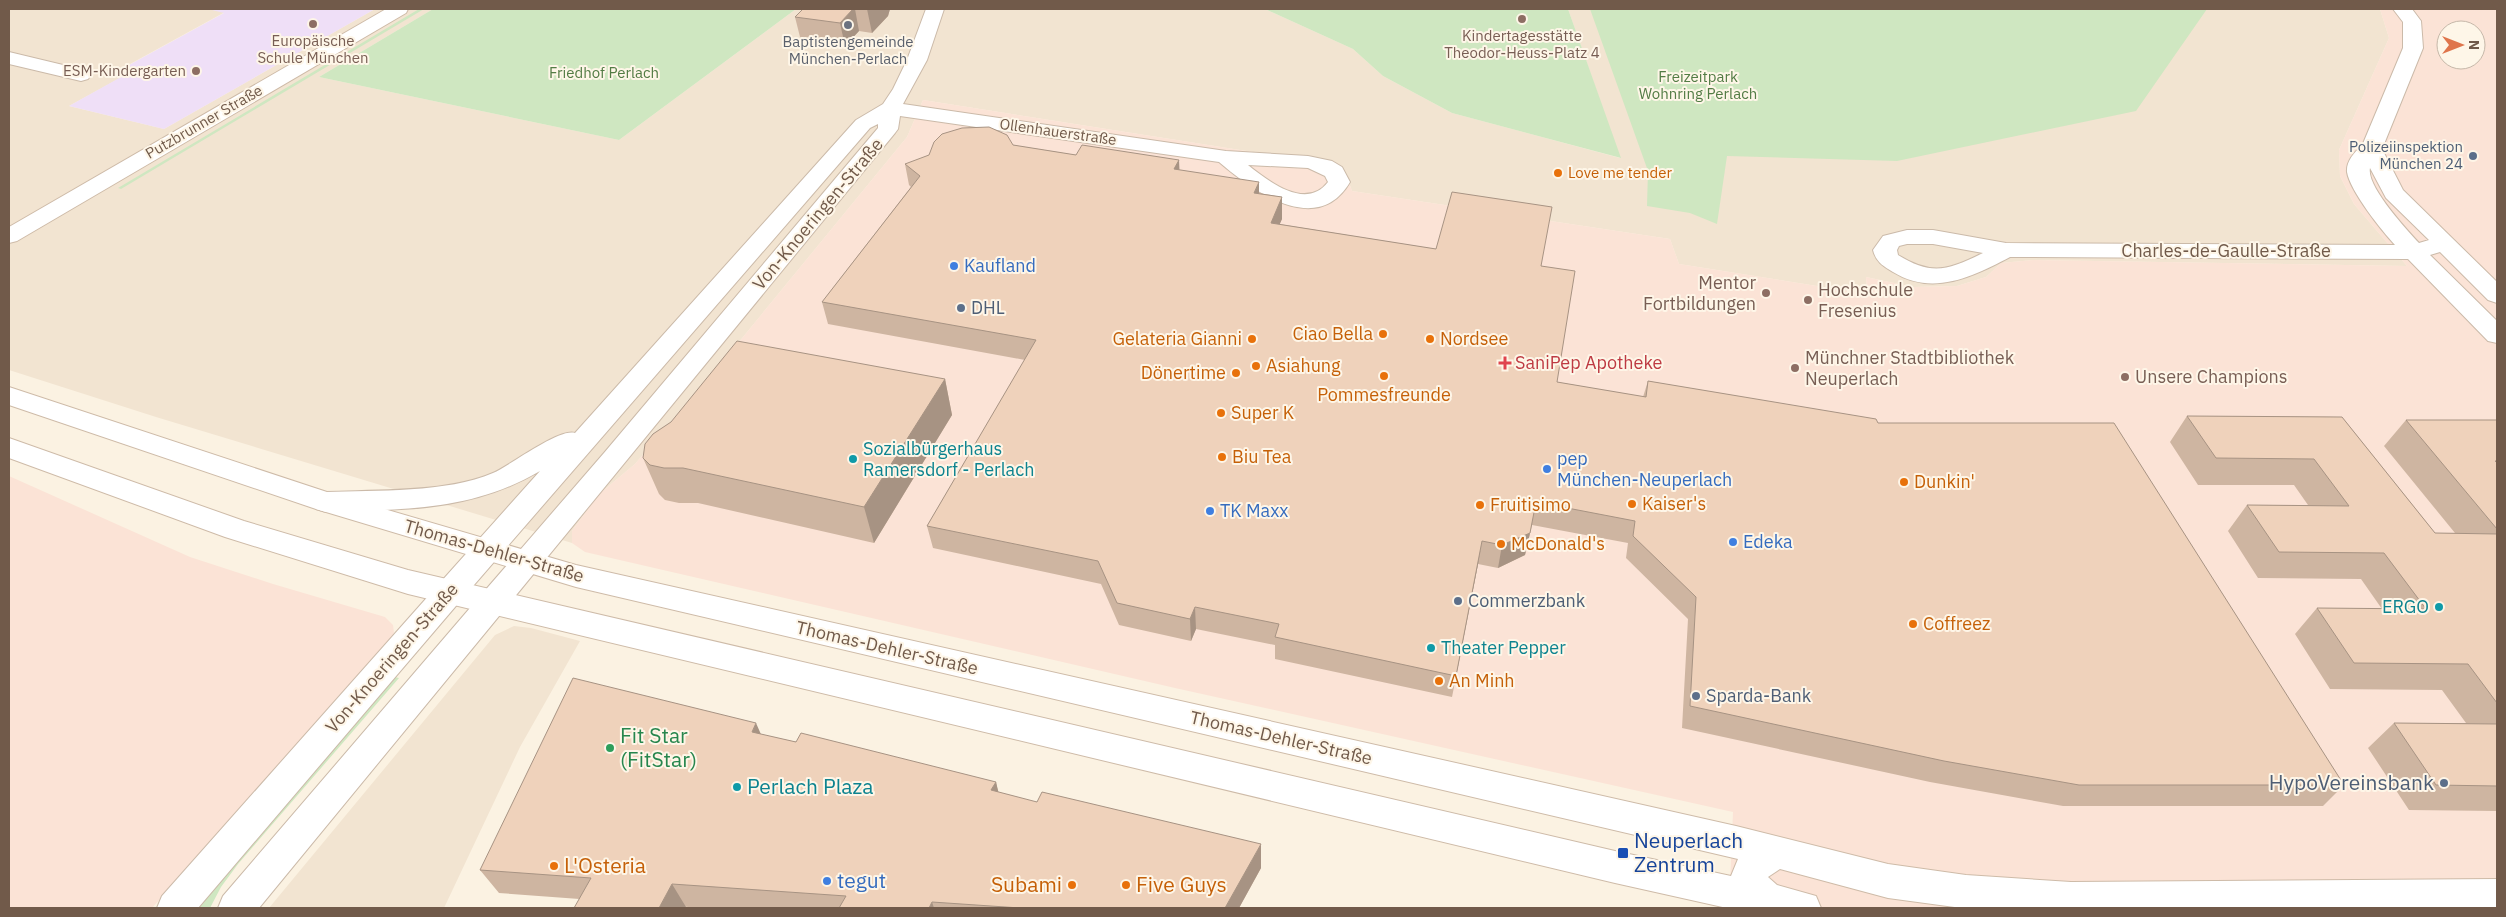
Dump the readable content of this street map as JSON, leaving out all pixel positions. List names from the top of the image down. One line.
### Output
{"streets":{"street":["Putzbrunner Straße","Ollenhauerstraße","Von-Knoeringen-Straße","Charles-de-Gaulle-Straße","Thomas-Dehler-Straße"]},"crossings":[["Ollenhauerstraße","Von-Knoeringen-Straße"],["Von-Knoeringen-Straße","Thomas-Dehler-Straße"]],"parks":["Friedhof Perlach","Freizeitpark Wohnring Perlach"],"places":{"other":["Kindertagesstätte Theodor-Heuss-Platz 4","Europäische Schule München","Baptistengemeinde München-Perlach","ESM-Kindergarten","Polizeiinspektion München 24","Love me tender","Kaufland","Mentor Fortbildungen","Hochschule Fresenius","DHL","Ciao Bella","Gelateria Gianni","Nordsee","Asiahung","Münchner Stadtbibliothek Neuperlach","Dönertime","Pommesfreunde","Unsere Champions","Super K","Biu Tea","Sozialbürgerhaus Ramersdorf - Perlach","pep München-Neuperlach","Dunkin'","Kaiser's","Fruitisimo","TK Maxx","Edeka","McDonald's","Commerzbank","ERGO","Coffreez","Theater Pepper","An Minh","Sparda-Bank","Fit Star (FitStar)","HypoVereinsbank","Perlach Plaza","L'Osteria","tegut","Subami","Five Guys"],"health":["SaniPep Apotheke"],"transit":["Neuperlach Zentrum"]},"north":"right"}
